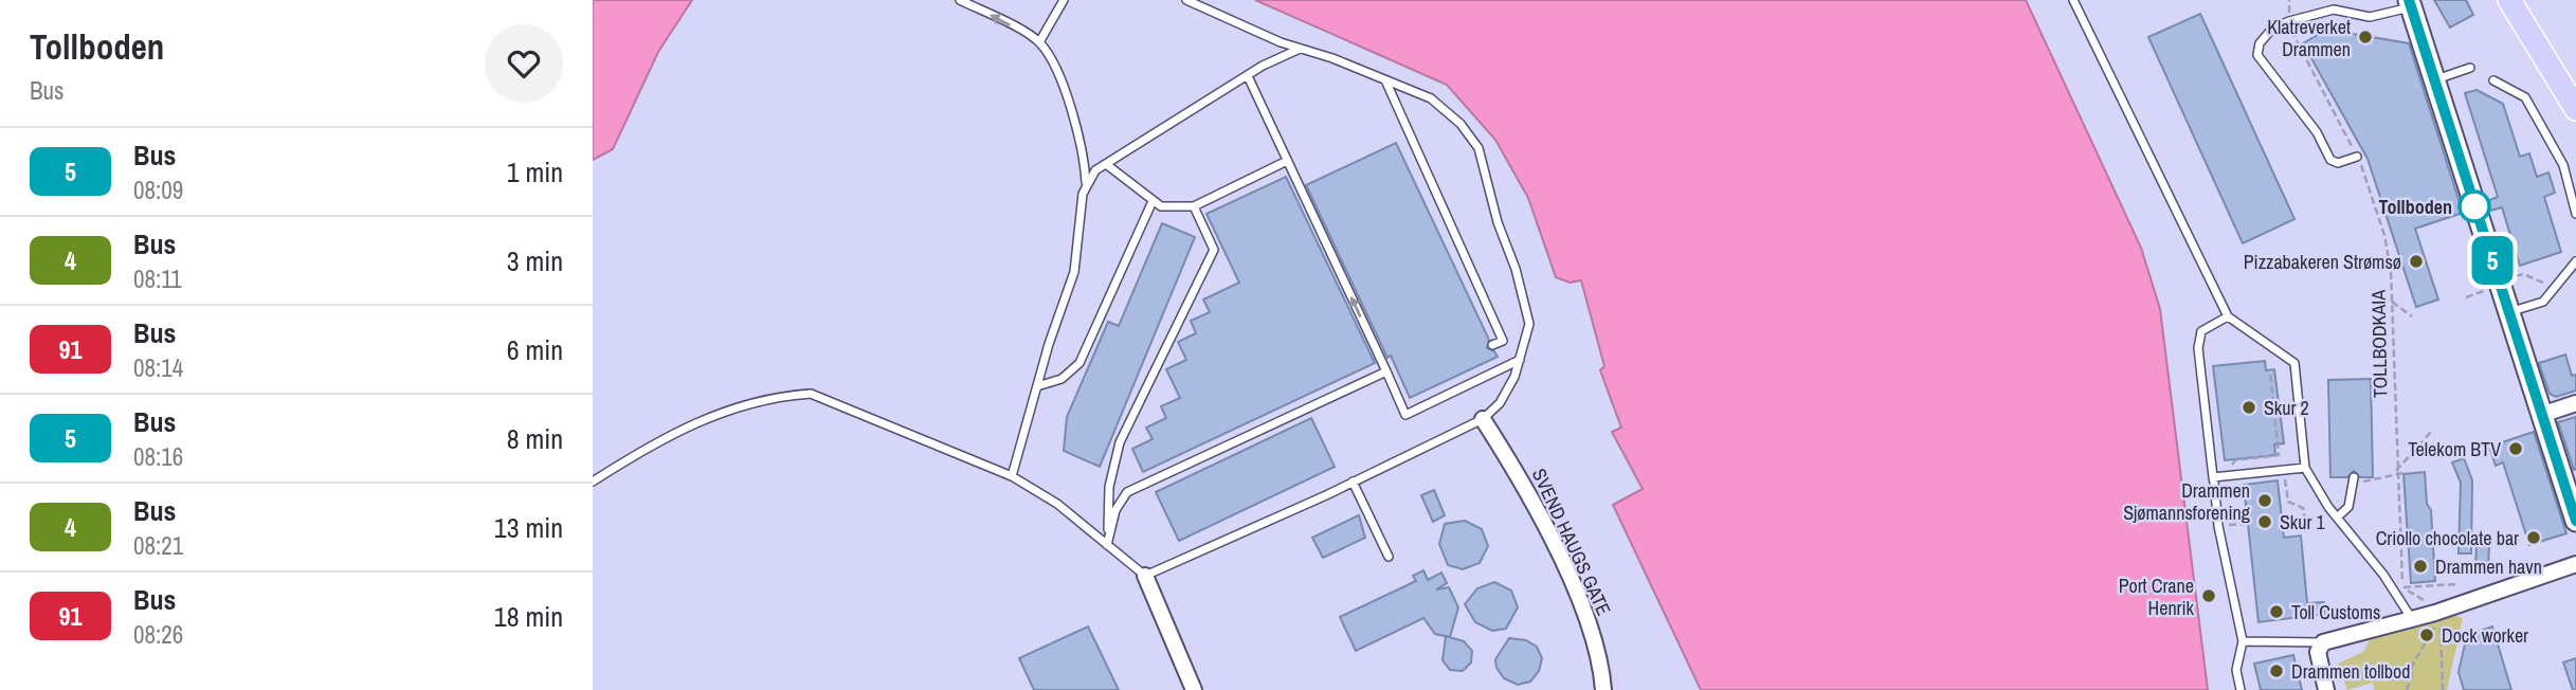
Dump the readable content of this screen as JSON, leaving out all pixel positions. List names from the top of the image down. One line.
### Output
{"streets":{"street":["SVEND HAUGS GATE"],"path":["TOLLBODKAIA"]},"places":["Klatreverket Drammen","Tollboden","Pizzabakeren Strømsø","Skur 2","Telekom BTV","Drammen Sjømannsforening","Skur 1","Criollo chocolate bar","Drammen havn","Port Crane Henrik","Toll Customs","Dock worker","Drammen tollbod"],"lines":["bus line 5"],"page":{"heading":["Tollboden","Bus"],"on_map":"5","list":[{"mark":"5","name":"Bus","note":"08:09","value":"1 min"},{"mark":"4","name":"Bus","note":"08:11","value":"3 min"},{"mark":"91","name":"Bus","note":"08:14","value":"6 min"},{"mark":"5","name":"Bus","note":"08:16","value":"8 min"},{"mark":"4","name":"Bus","note":"08:21","value":"13 min"},{"mark":"91","name":"Bus","note":"08:26","value":"18 min"}]}}
